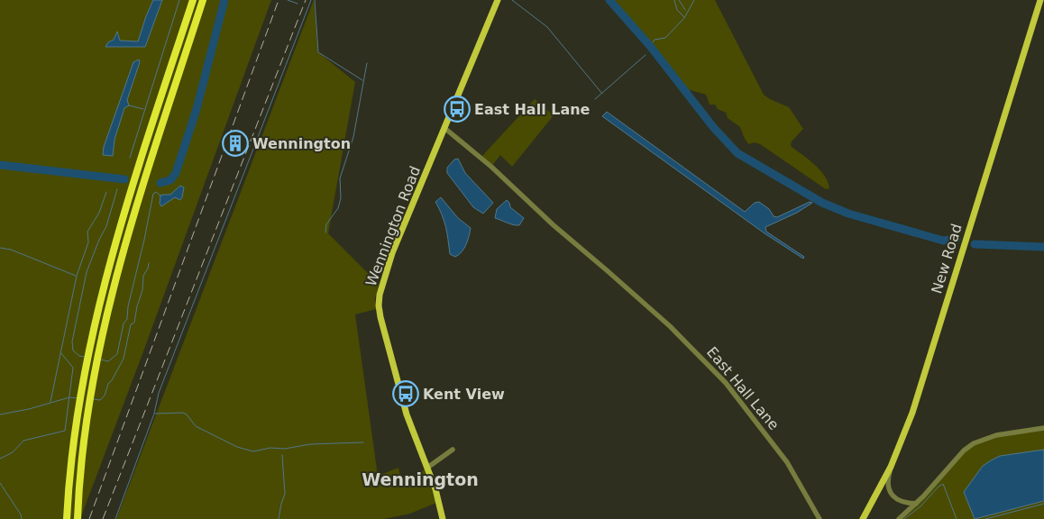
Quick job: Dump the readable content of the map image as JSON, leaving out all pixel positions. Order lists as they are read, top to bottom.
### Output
{
  "streets": {
    "main road": ["Wennington Road", "New Road"],
    "street": ["East Hall Lane"]
  },
  "crossings": [
    ["Wennington Road", "East Hall Lane"]
  ],
  "districts": ["Wennington"],
  "places": {
    "bus stop": ["East Hall Lane", "Kent View"],
    "building": ["Wennington"]
  }
}
